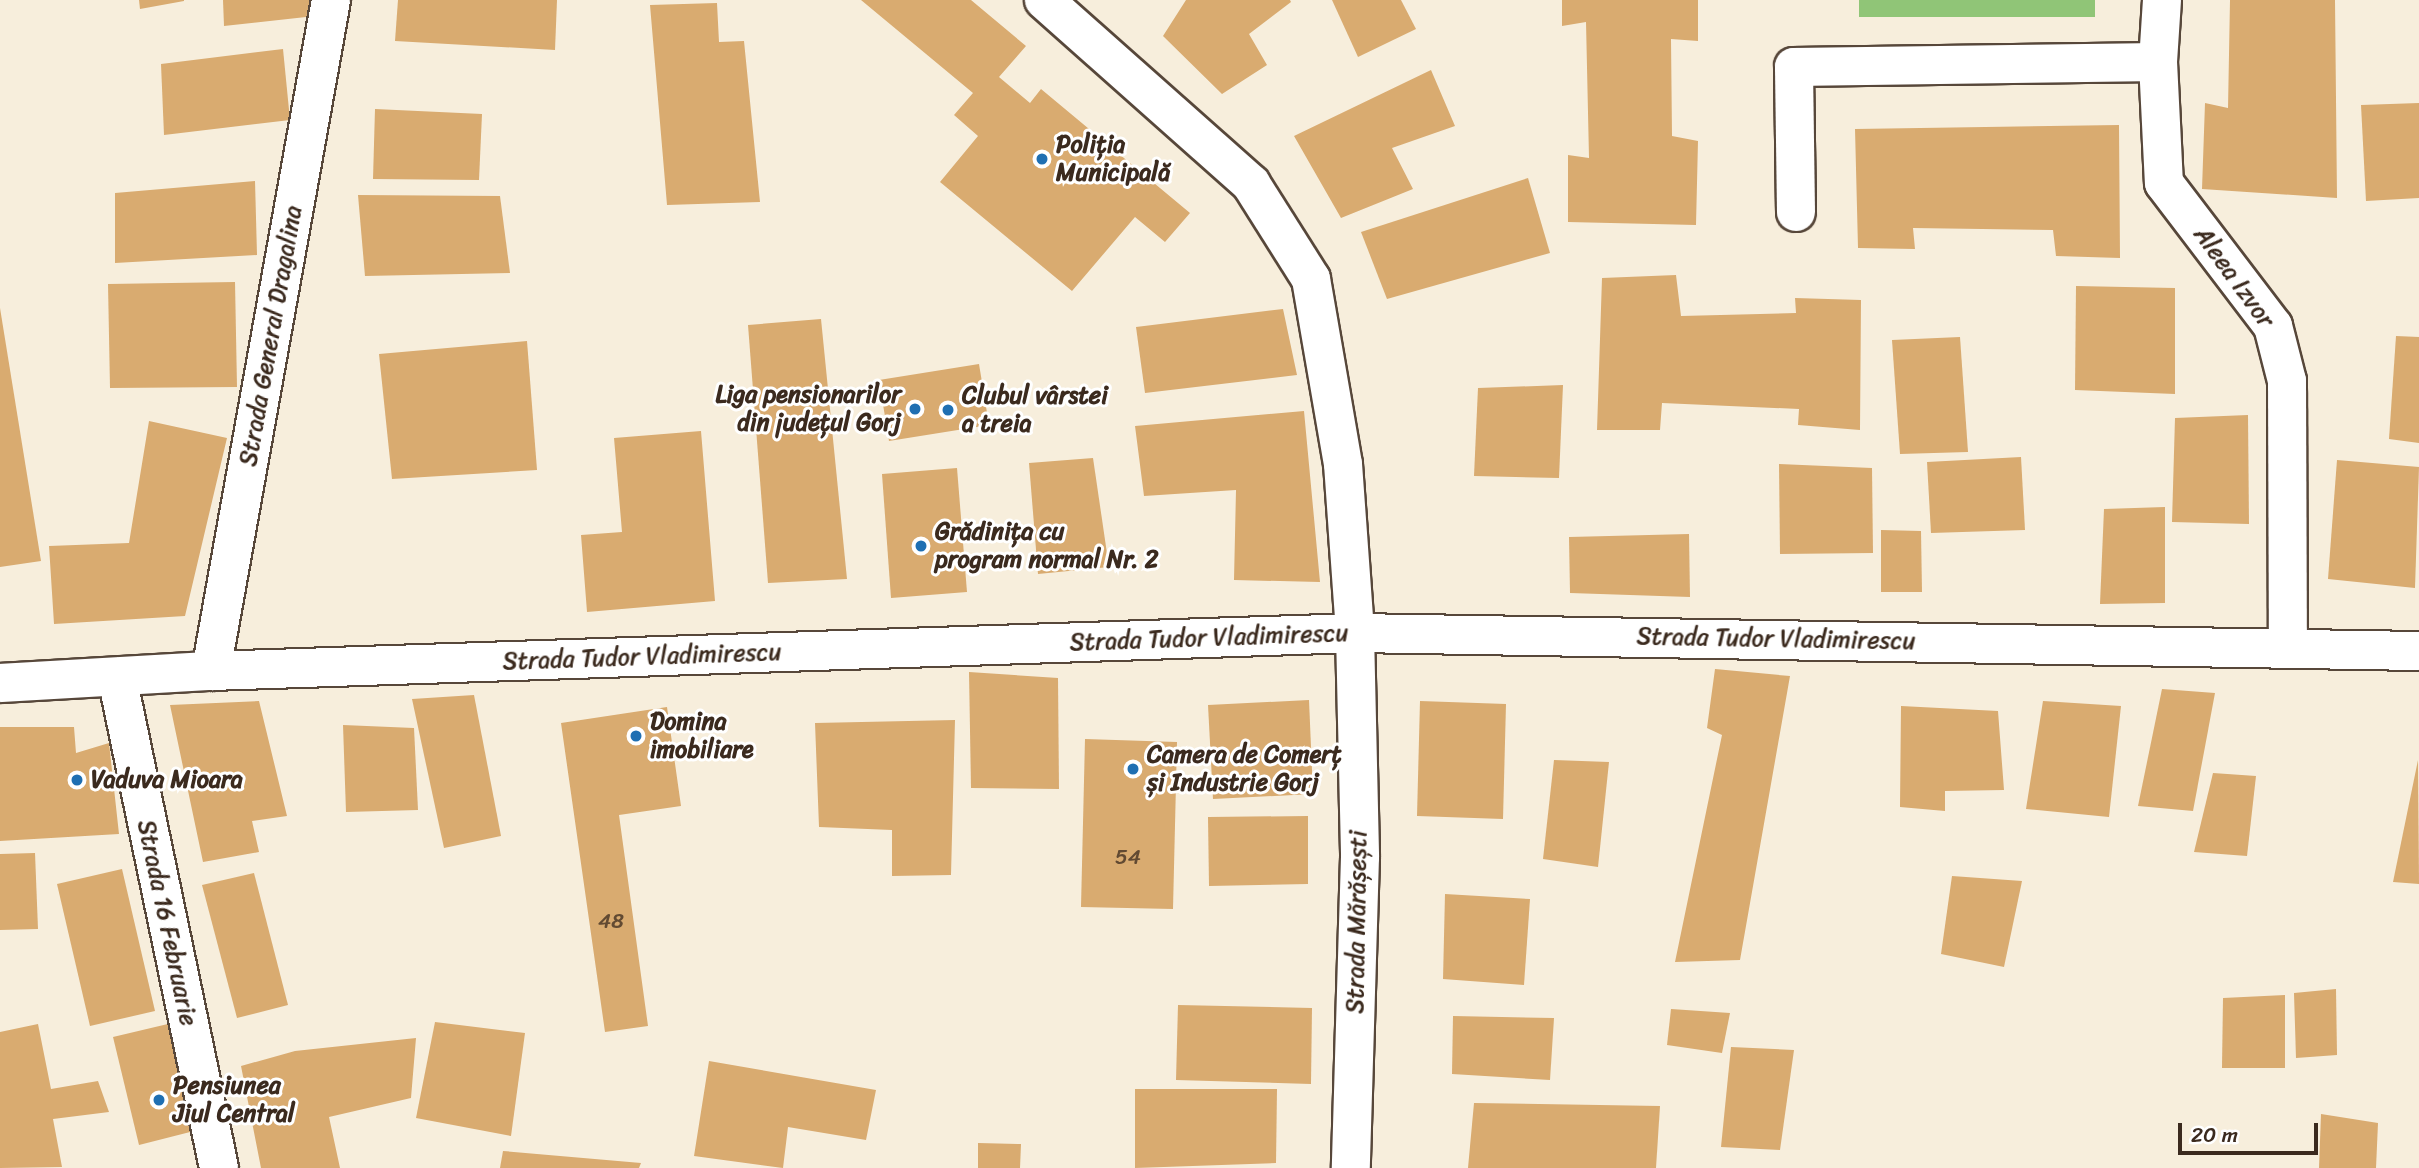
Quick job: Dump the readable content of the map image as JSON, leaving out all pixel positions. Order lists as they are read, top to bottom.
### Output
{
  "streets": {
    "street": [
      "Aleea Izvor",
      "Strada General Dragalina",
      "Strada Tudor Vladimirescu",
      "Strada Mărășești",
      "Strada 16 Februarie"
    ]
  },
  "crossings": [
    ["Aleea Izvor", "Strada Tudor Vladimirescu"],
    ["Strada General Dragalina", "Strada Tudor Vladimirescu"],
    ["Strada Tudor Vladimirescu", "Strada Mărășești"],
    ["Strada Tudor Vladimirescu", "Strada 16 Februarie"]
  ],
  "places": [
    "Poliția Municipală",
    "Liga pensionarilor din județul Gorj",
    "Clubul vârstei a treia",
    "Grădinița cu program normal Nr. 2",
    "Domina imobiliare",
    "Camera de Comerț și Industrie Gorj",
    "Vaduva Mioara",
    "Pensiunea Jiul Central"
  ],
  "house_numbers": ["54", "48"],
  "scale_bar": "20 m"
}
